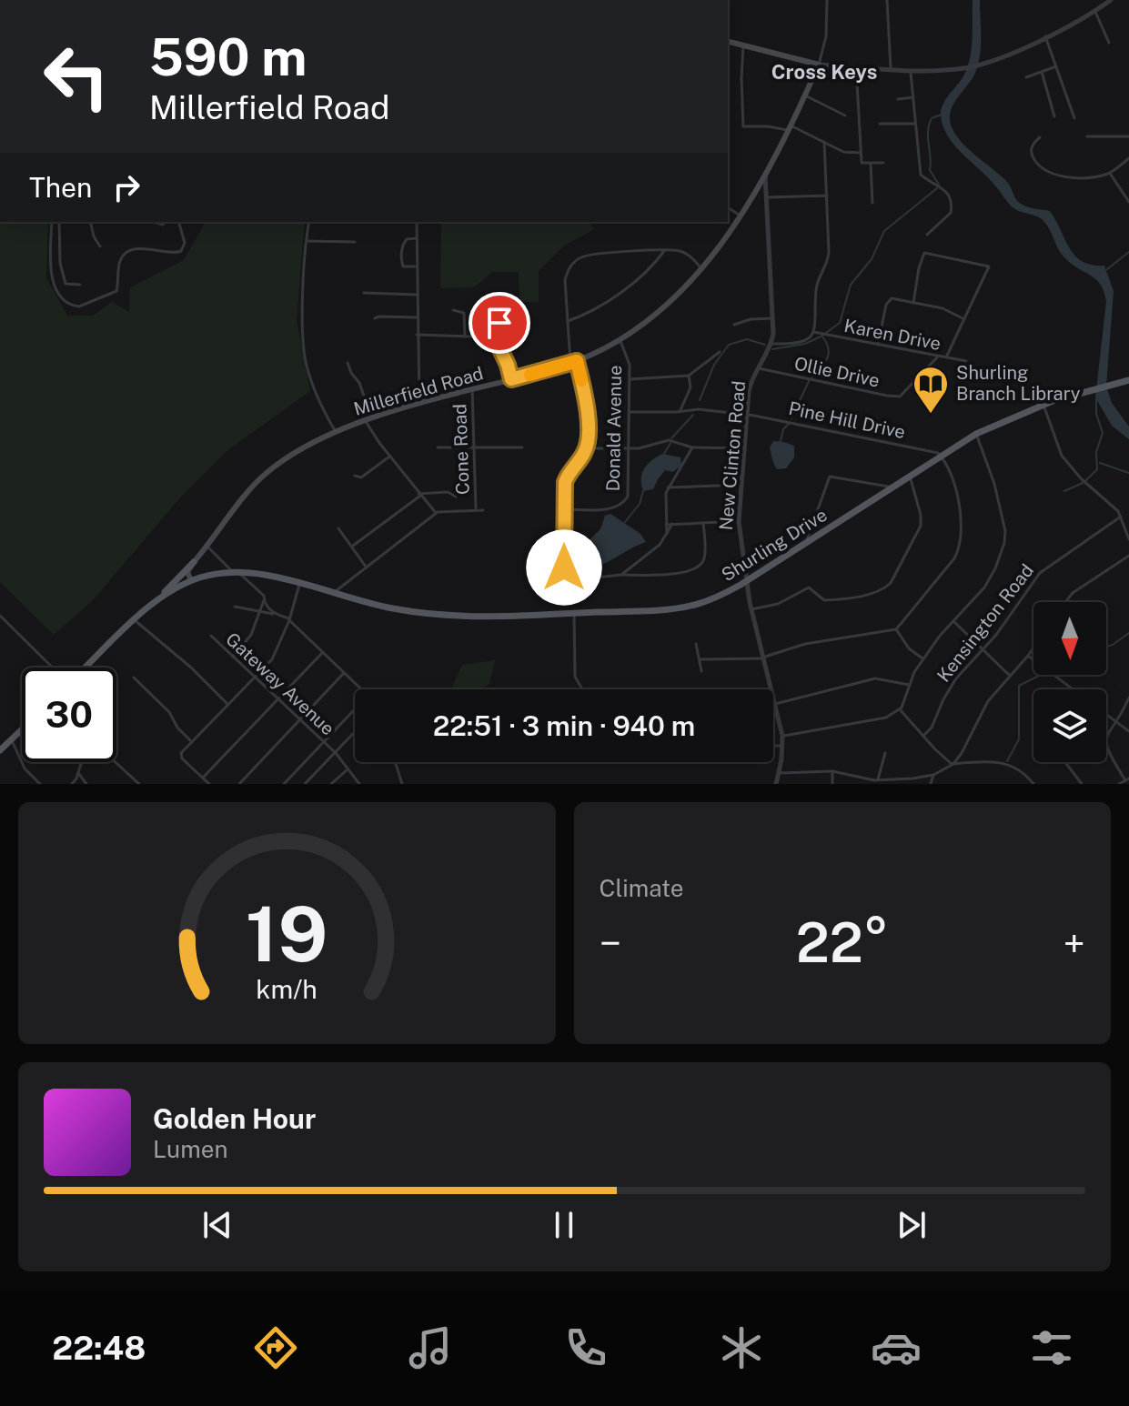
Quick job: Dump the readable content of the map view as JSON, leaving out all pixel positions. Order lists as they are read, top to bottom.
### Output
{
  "streets": {
    "main road": ["Millerfield Road", "Shurling Drive"],
    "street": [
      "Karen Drive",
      "Ollie Drive",
      "Pine Hill Drive",
      "Donald Avenue",
      "Cone Road",
      "New Clinton Road",
      "Kensington Road",
      "Gateway Avenue"
    ]
  },
  "crossings": [
    ["Karen Drive", "Ollie Drive"],
    ["Ollie Drive", "New Clinton Road"],
    ["Millerfield Road", "Donald Avenue"],
    ["Millerfield Road", "Cone Road"],
    ["Millerfield Road", "New Clinton Road"],
    ["Pine Hill Drive", "Donald Avenue"],
    ["Pine Hill Drive", "New Clinton Road"],
    ["Pine Hill Drive", "Shurling Drive"],
    ["New Clinton Road", "Shurling Drive"]
  ],
  "districts": ["Cross Keys"],
  "places": {
    "library": ["Shurling Branch Library"]
  },
  "north": "bottom",
  "page": {
    "turn": ["590 m", "Millerfield Road"],
    "then": "Then",
    "limit": "30",
    "trip": "22:51 · 3 min · 940 m",
    "tile": "Climate",
    "heat": ["−", "22°", "+"],
    "song": ["Golden Hour", "Lumen"],
    "tabs": "22:48",
    "gauge": ["19", "km/h"]
  }
}
